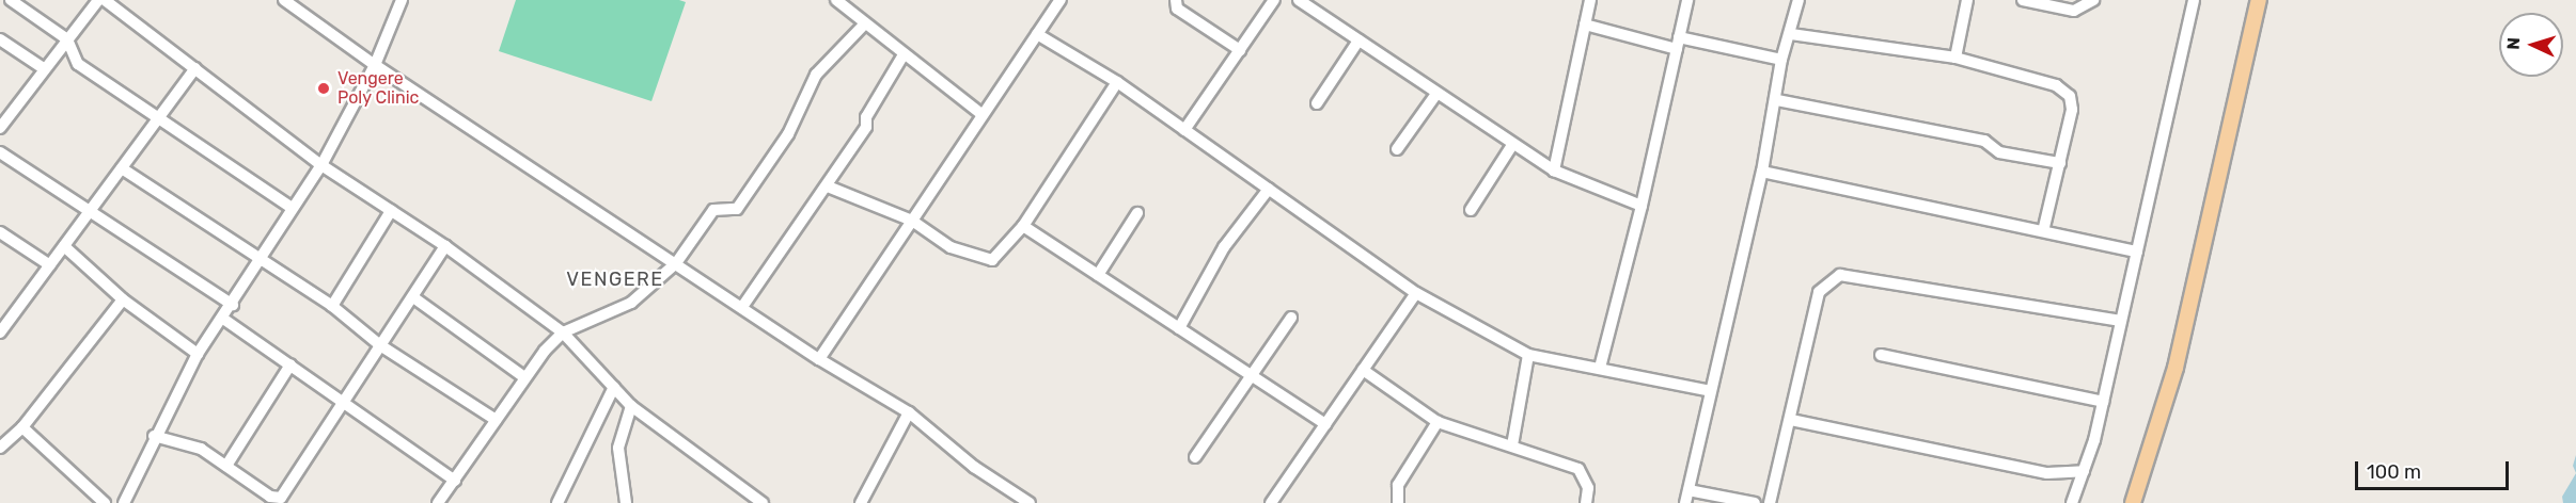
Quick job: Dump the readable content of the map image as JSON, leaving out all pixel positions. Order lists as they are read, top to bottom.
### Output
{
  "districts": ["VENGERE"],
  "places": ["Vengere Poly Clinic"],
  "scale_bar": "100 m",
  "north": "left"
}
